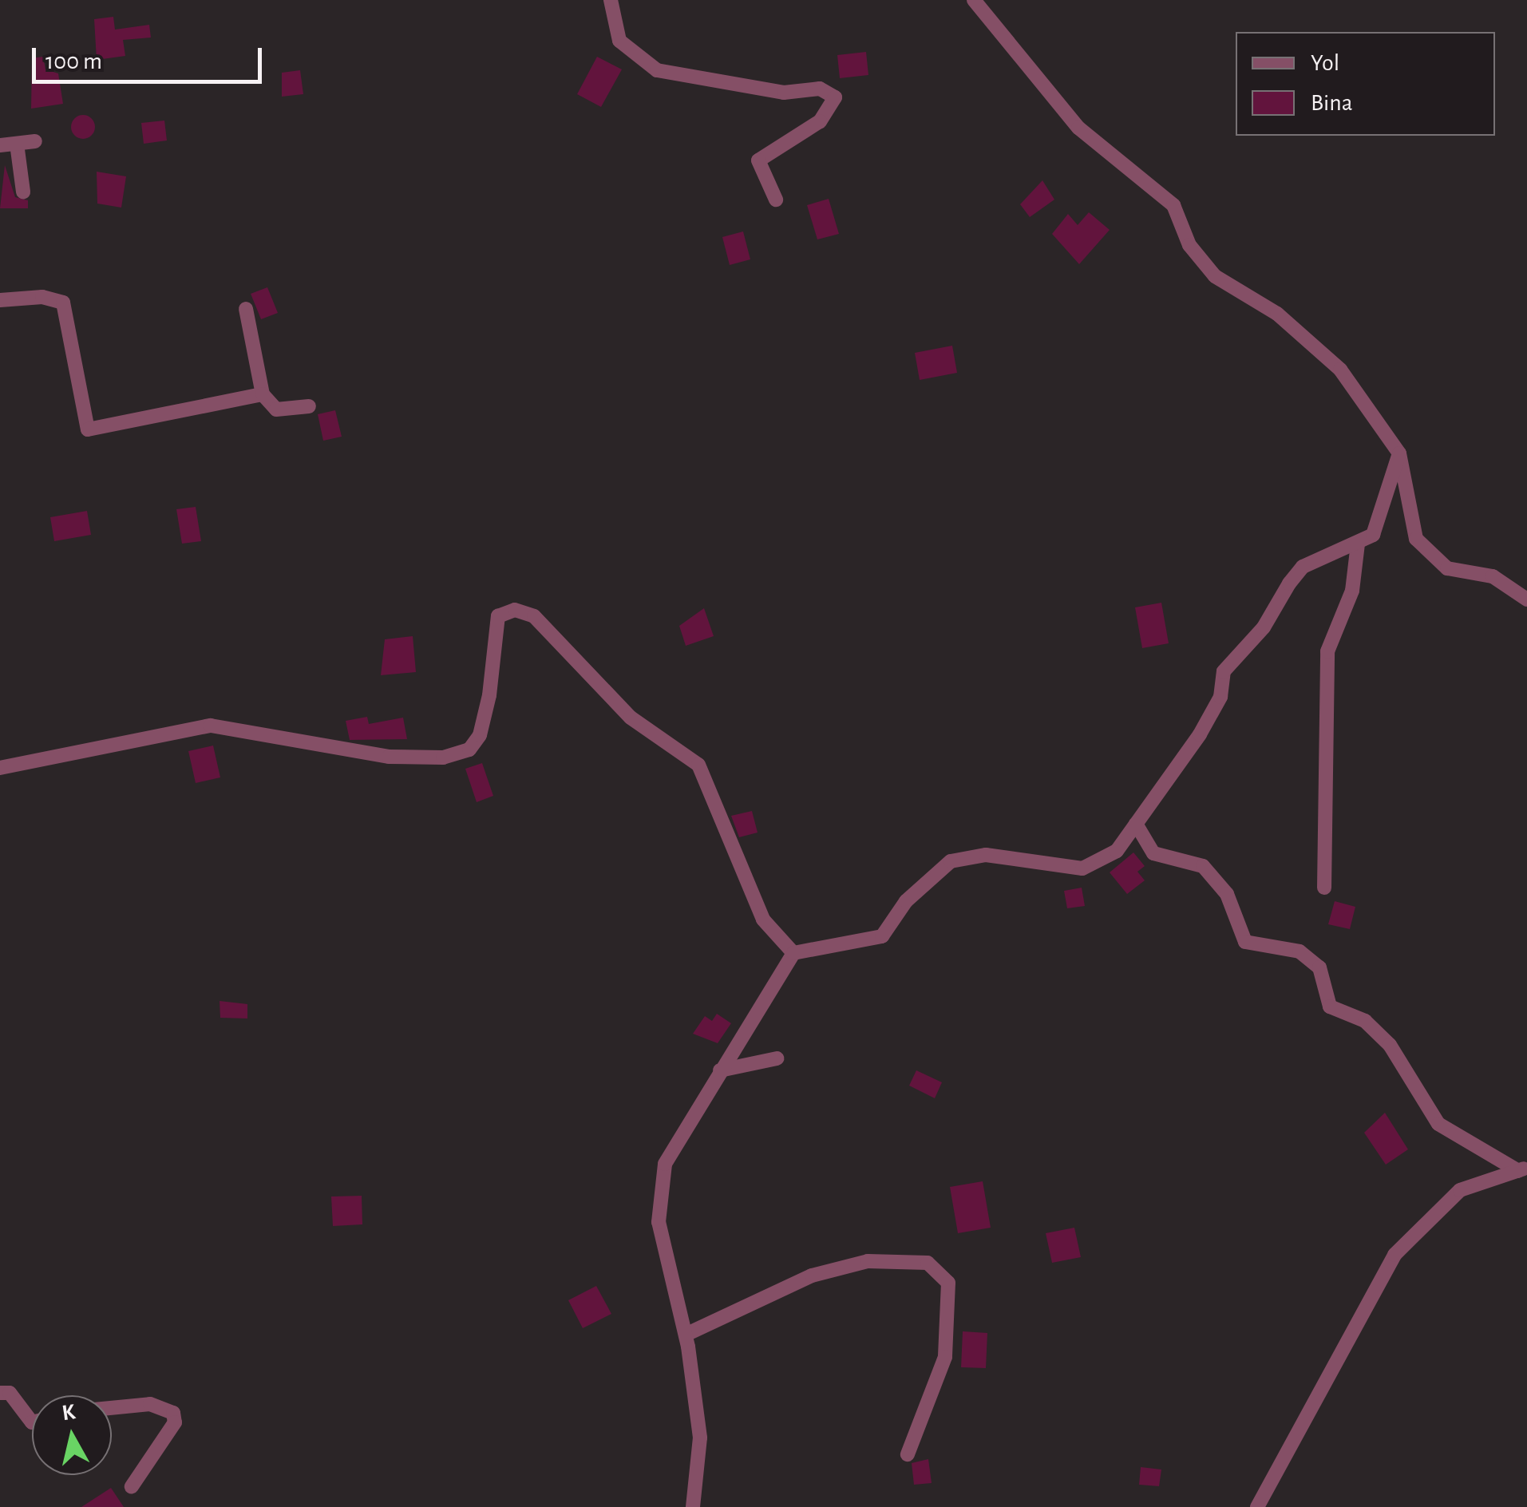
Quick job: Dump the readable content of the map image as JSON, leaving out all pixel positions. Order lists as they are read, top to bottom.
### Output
{
  "legend": ["Yol", "Bina"],
  "scale_bar": "100 m",
  "north": "top"
}
